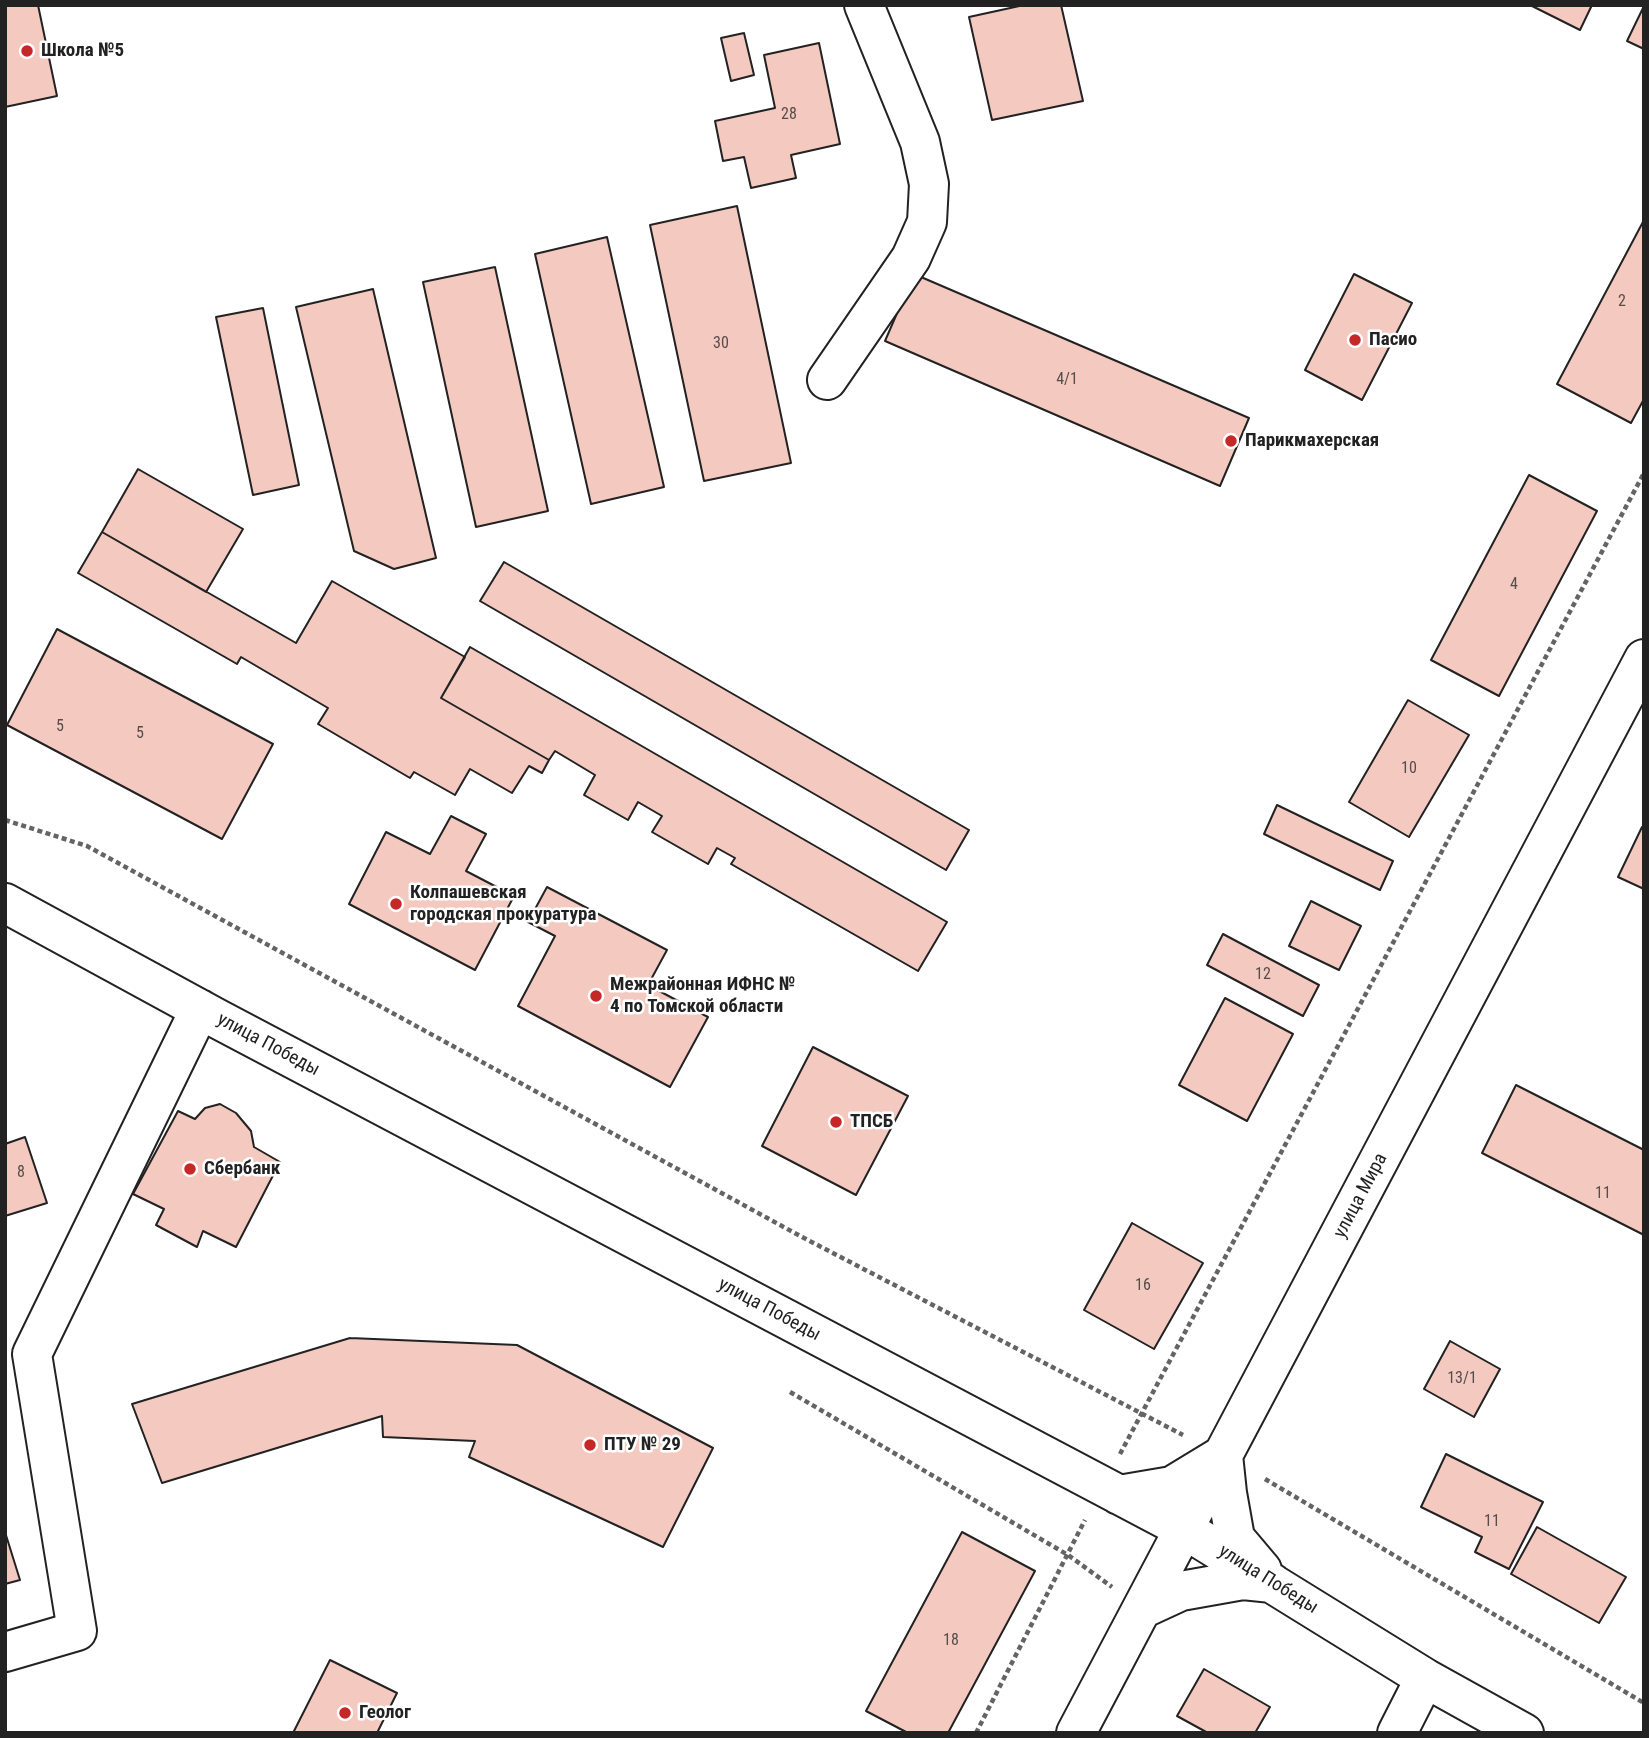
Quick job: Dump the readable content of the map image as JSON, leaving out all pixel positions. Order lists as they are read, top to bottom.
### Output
{
  "streets": {
    "street": ["улица Победы", "улица Мира"]
  },
  "crossings": [
    ["улица Победы", "улица Мира"]
  ],
  "places": [
    "Школа №5",
    "Пасио",
    "Парикмахерская",
    "Колпашевская городская прокуратура",
    "Межрайонная ИФНС № 4 по Томской области",
    "ТПСБ",
    "Сбербанк",
    "ПТУ № 29",
    "Геолог"
  ],
  "house_numbers": [
    "28",
    "2",
    "30",
    "4/1",
    "4",
    "5",
    "5",
    "10",
    "12",
    "8",
    "11",
    "16",
    "13/1",
    "11",
    "18"
  ]
}
